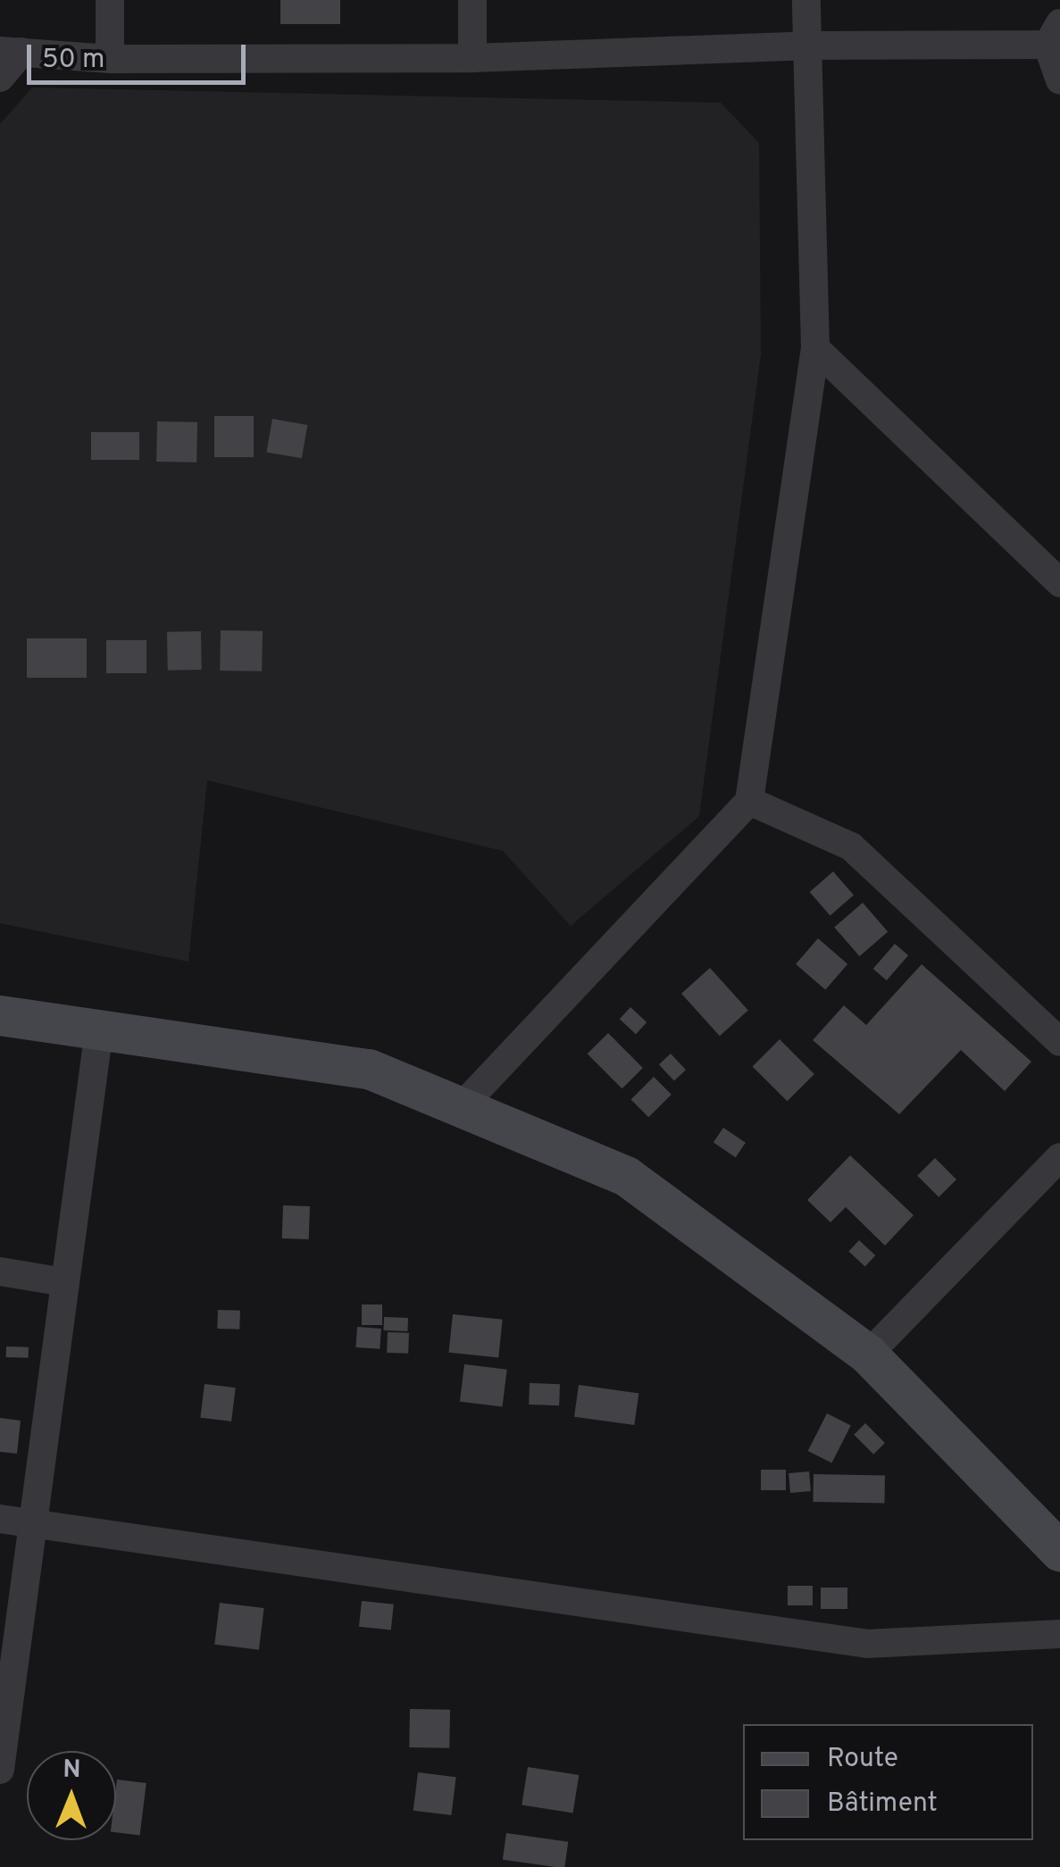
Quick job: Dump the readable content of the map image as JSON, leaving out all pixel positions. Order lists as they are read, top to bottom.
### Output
{
  "legend": ["Route", "Bâtiment"],
  "scale_bar": "50 m",
  "north": "top"
}
